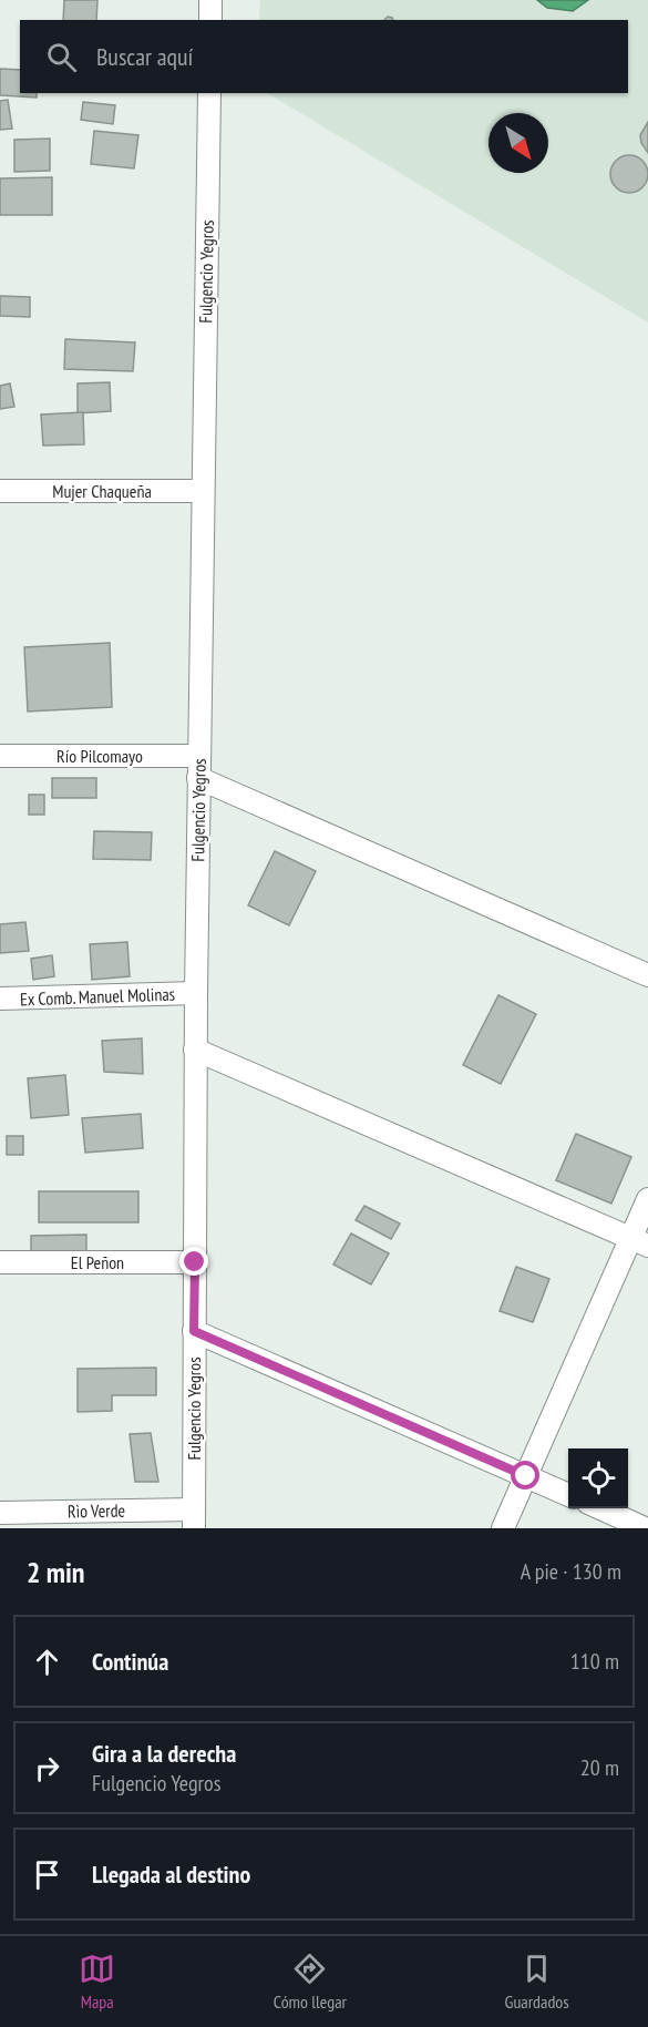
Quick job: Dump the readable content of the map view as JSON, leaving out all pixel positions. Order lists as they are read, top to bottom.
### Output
{
  "streets": {
    "street": [
      "Fulgencio Yegros",
      "Mujer Chaqueña",
      "Río Pilcomayo",
      "Ex Comb. Manuel Molinas",
      "El Peñon",
      "Rìo Verde"
    ]
  },
  "crossings": [
    ["Fulgencio Yegros", "Mujer Chaqueña"],
    ["Fulgencio Yegros", "Río Pilcomayo"],
    ["Fulgencio Yegros", "Ex Comb. Manuel Molinas"],
    ["Fulgencio Yegros", "El Peñon"],
    ["Fulgencio Yegros", "Rìo Verde"]
  ],
  "north": "bottom right",
  "page": {
    "search": "Buscar aquí",
    "heading": ["2 min", "A pie · 130 m"],
    "list": [
      ["Continúa", "110 m"],
      ["Gira a la derecha", "Fulgencio Yegros", "20 m"],
      "Llegada al destino"
    ],
    "nav": ["Mapa", "Cómo llegar", "Guardados"]
  }
}
